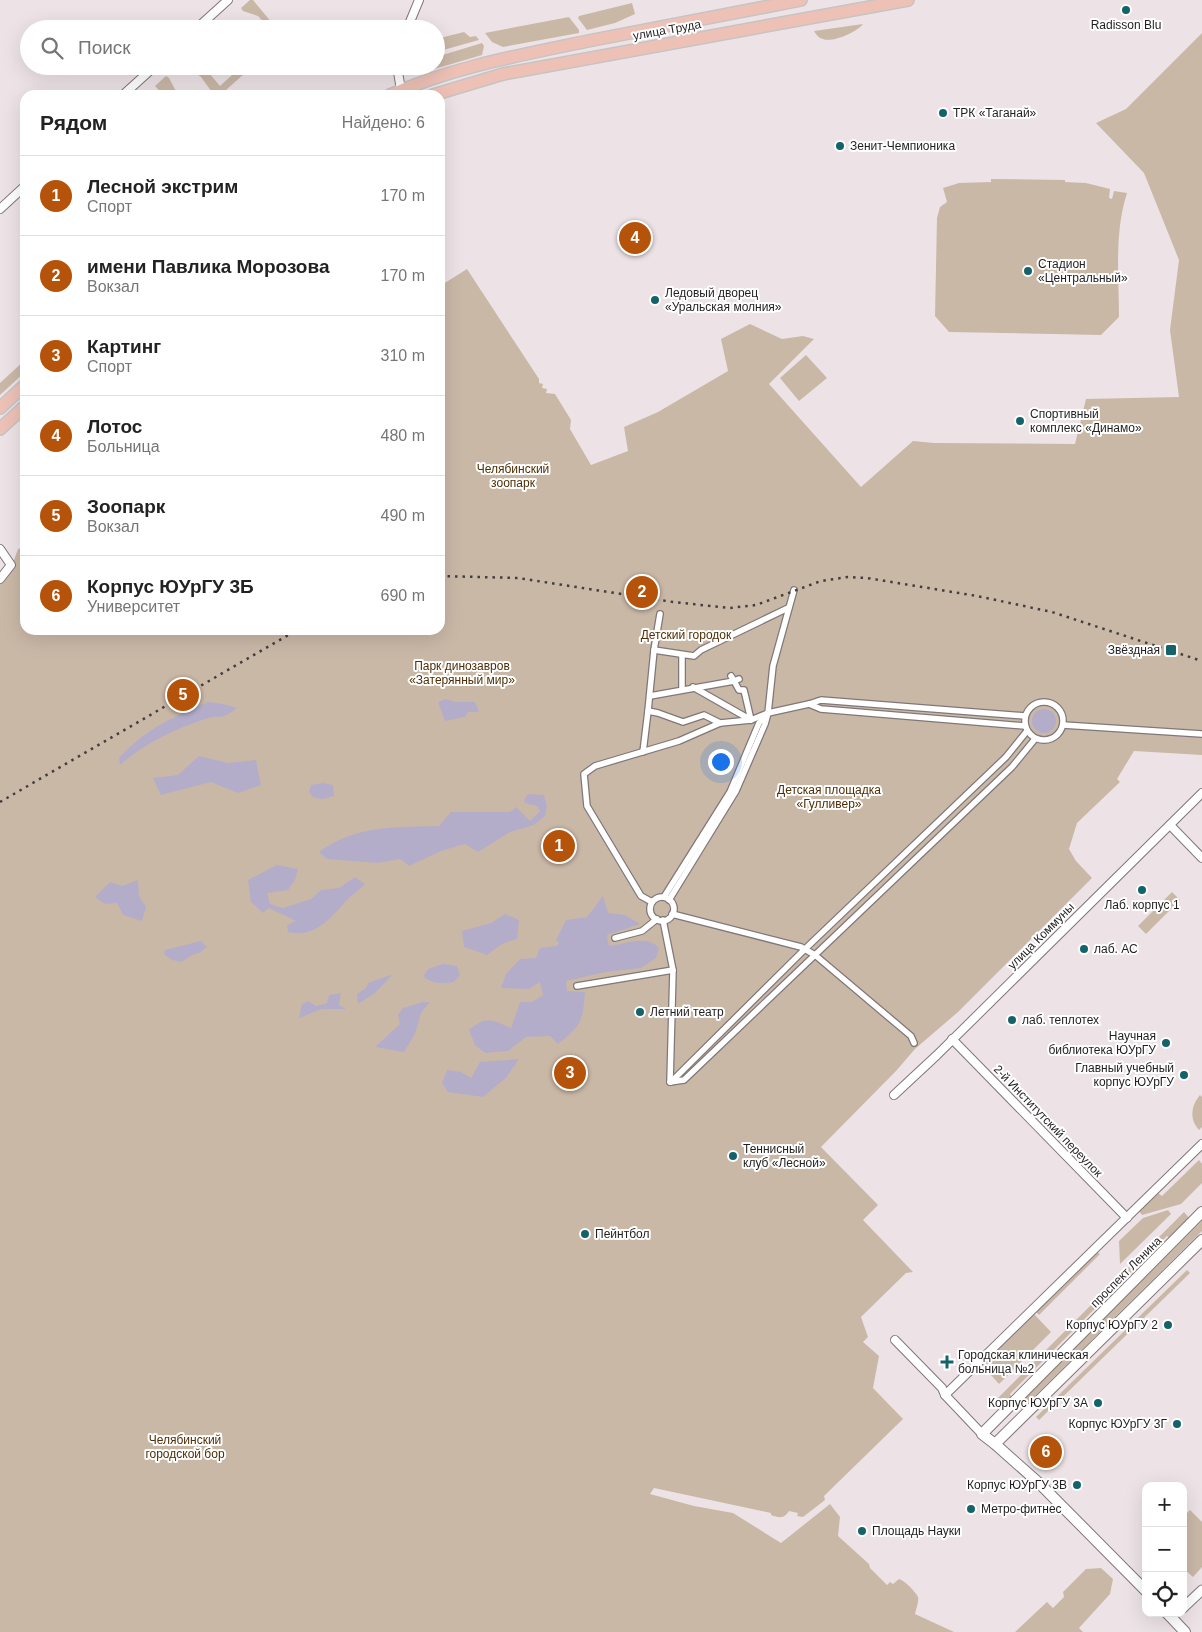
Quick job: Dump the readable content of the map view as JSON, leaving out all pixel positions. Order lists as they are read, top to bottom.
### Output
{
  "streets": {
    "main road": ["улица Труда", "проспект Ленина"],
    "street": ["улица Коммуны", "2-й Институтский переулок"]
  },
  "crossings": [
    ["улица Коммуны", "2-й Институтский переулок"]
  ],
  "parks": [
    "Челябинский зоопарк",
    "Детский городок",
    "Парк динозавров «Затерянный мир»",
    "Детская площадка «Гулливер»",
    "Челябинский городской бор"
  ],
  "places": {
    "other": [
      "Radisson Blu",
      "ТРК «Таганай»",
      "Зенит-Чемпионика",
      "Стадион «Центральный»",
      "Ледовый дворец «Уральская молния»",
      "Спортивный комплекс «Динамо»",
      "Лаб. корпус 1",
      "лаб. АС",
      "Летний театр",
      "лаб. теплотех",
      "Научная библиотека ЮУрГУ",
      "Главный учебный корпус ЮУрГУ",
      "Теннисный клуб «Лесной»",
      "Пейнтбол",
      "Корпус ЮУрГУ 2",
      "Корпус ЮУрГУ 3А",
      "Корпус ЮУрГУ 3Г",
      "Корпус ЮУрГУ 3В",
      "Метро-фитнес",
      "Площадь Науки"
    ],
    "transit": ["Звёздная"],
    "health": ["Городская клиническая больница №2"]
  },
  "page": {
    "search": "Поиск",
    "heading": ["Рядом", "Найдено: 6"],
    "list": [
      {
        "mark": "1",
        "name": "Лесной экстрим",
        "note": "Спорт",
        "value": "170 m"
      },
      {
        "mark": "2",
        "name": "имени Павлика Морозова",
        "note": "Вокзал",
        "value": "170 m"
      },
      {
        "mark": "3",
        "name": "Картинг",
        "note": "Спорт",
        "value": "310 m"
      },
      {
        "mark": "4",
        "name": "Лотос",
        "note": "Больница",
        "value": "480 m"
      },
      {
        "mark": "5",
        "name": "Зоопарк",
        "note": "Вокзал",
        "value": "490 m"
      },
      {
        "mark": "6",
        "name": "Корпус ЮУрГУ 3Б",
        "note": "Университет",
        "value": "690 m"
      }
    ],
    "pins": [
      "4",
      "2",
      "5",
      "1",
      "3",
      "6"
    ],
    "map_buttons": ["+", "−"]
  }
}
